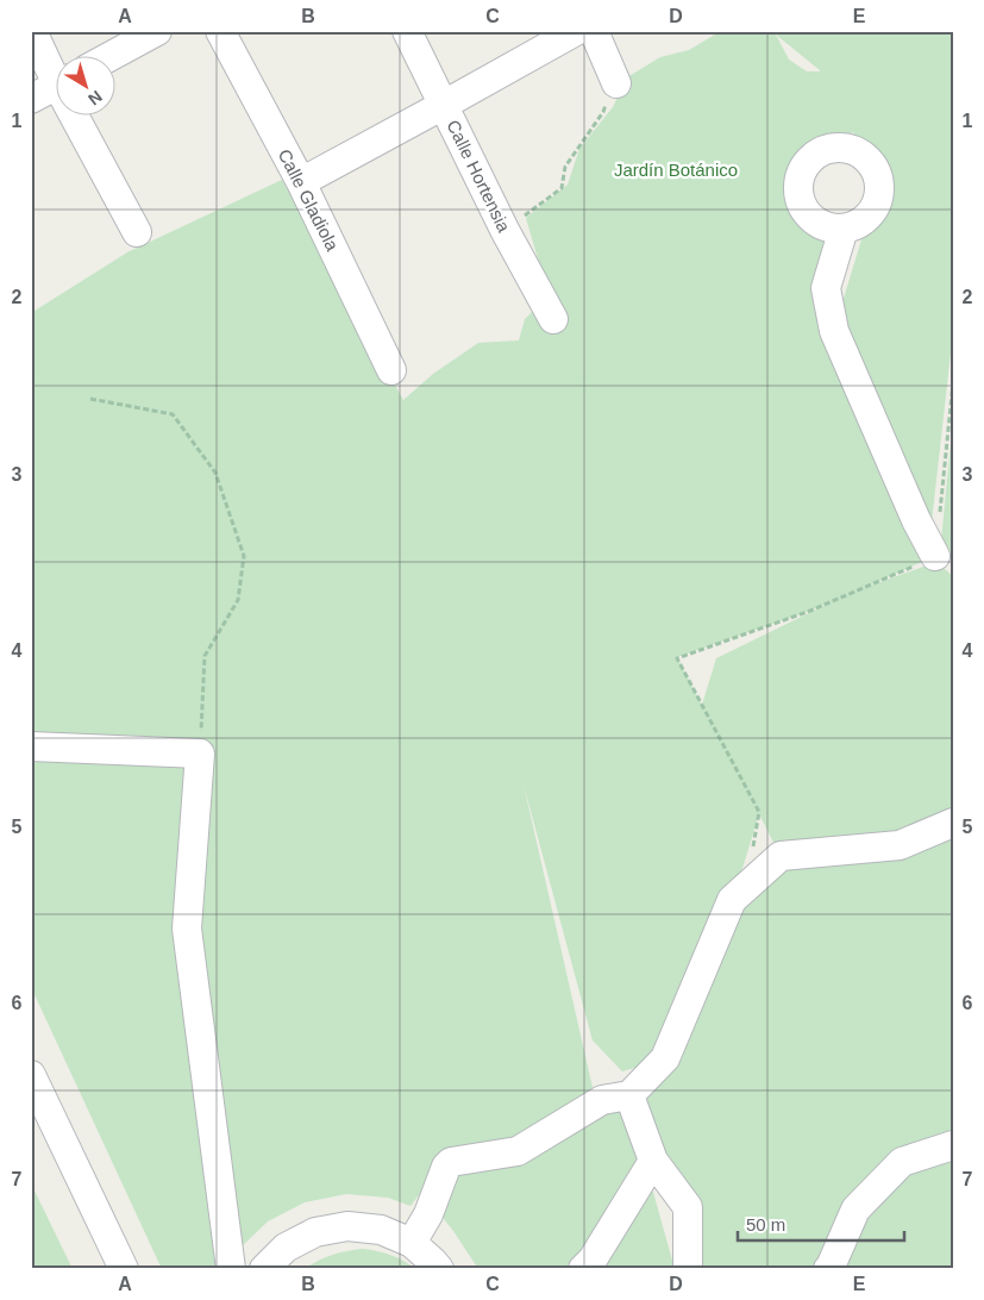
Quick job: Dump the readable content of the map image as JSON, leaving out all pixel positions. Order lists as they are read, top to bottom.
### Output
{
  "streets": {
    "street": ["Calle Hortensia", "Calle Gladiola"]
  },
  "parks": ["Jardín Botánico"],
  "scale_bar": "50 m",
  "north": "bottom right",
  "grid": {
    "columns": [
      "A",
      "B",
      "C",
      "D",
      "E"
    ],
    "rows": [
      "1",
      "2",
      "3",
      "4",
      "5",
      "6",
      "7"
    ]
  }
}
